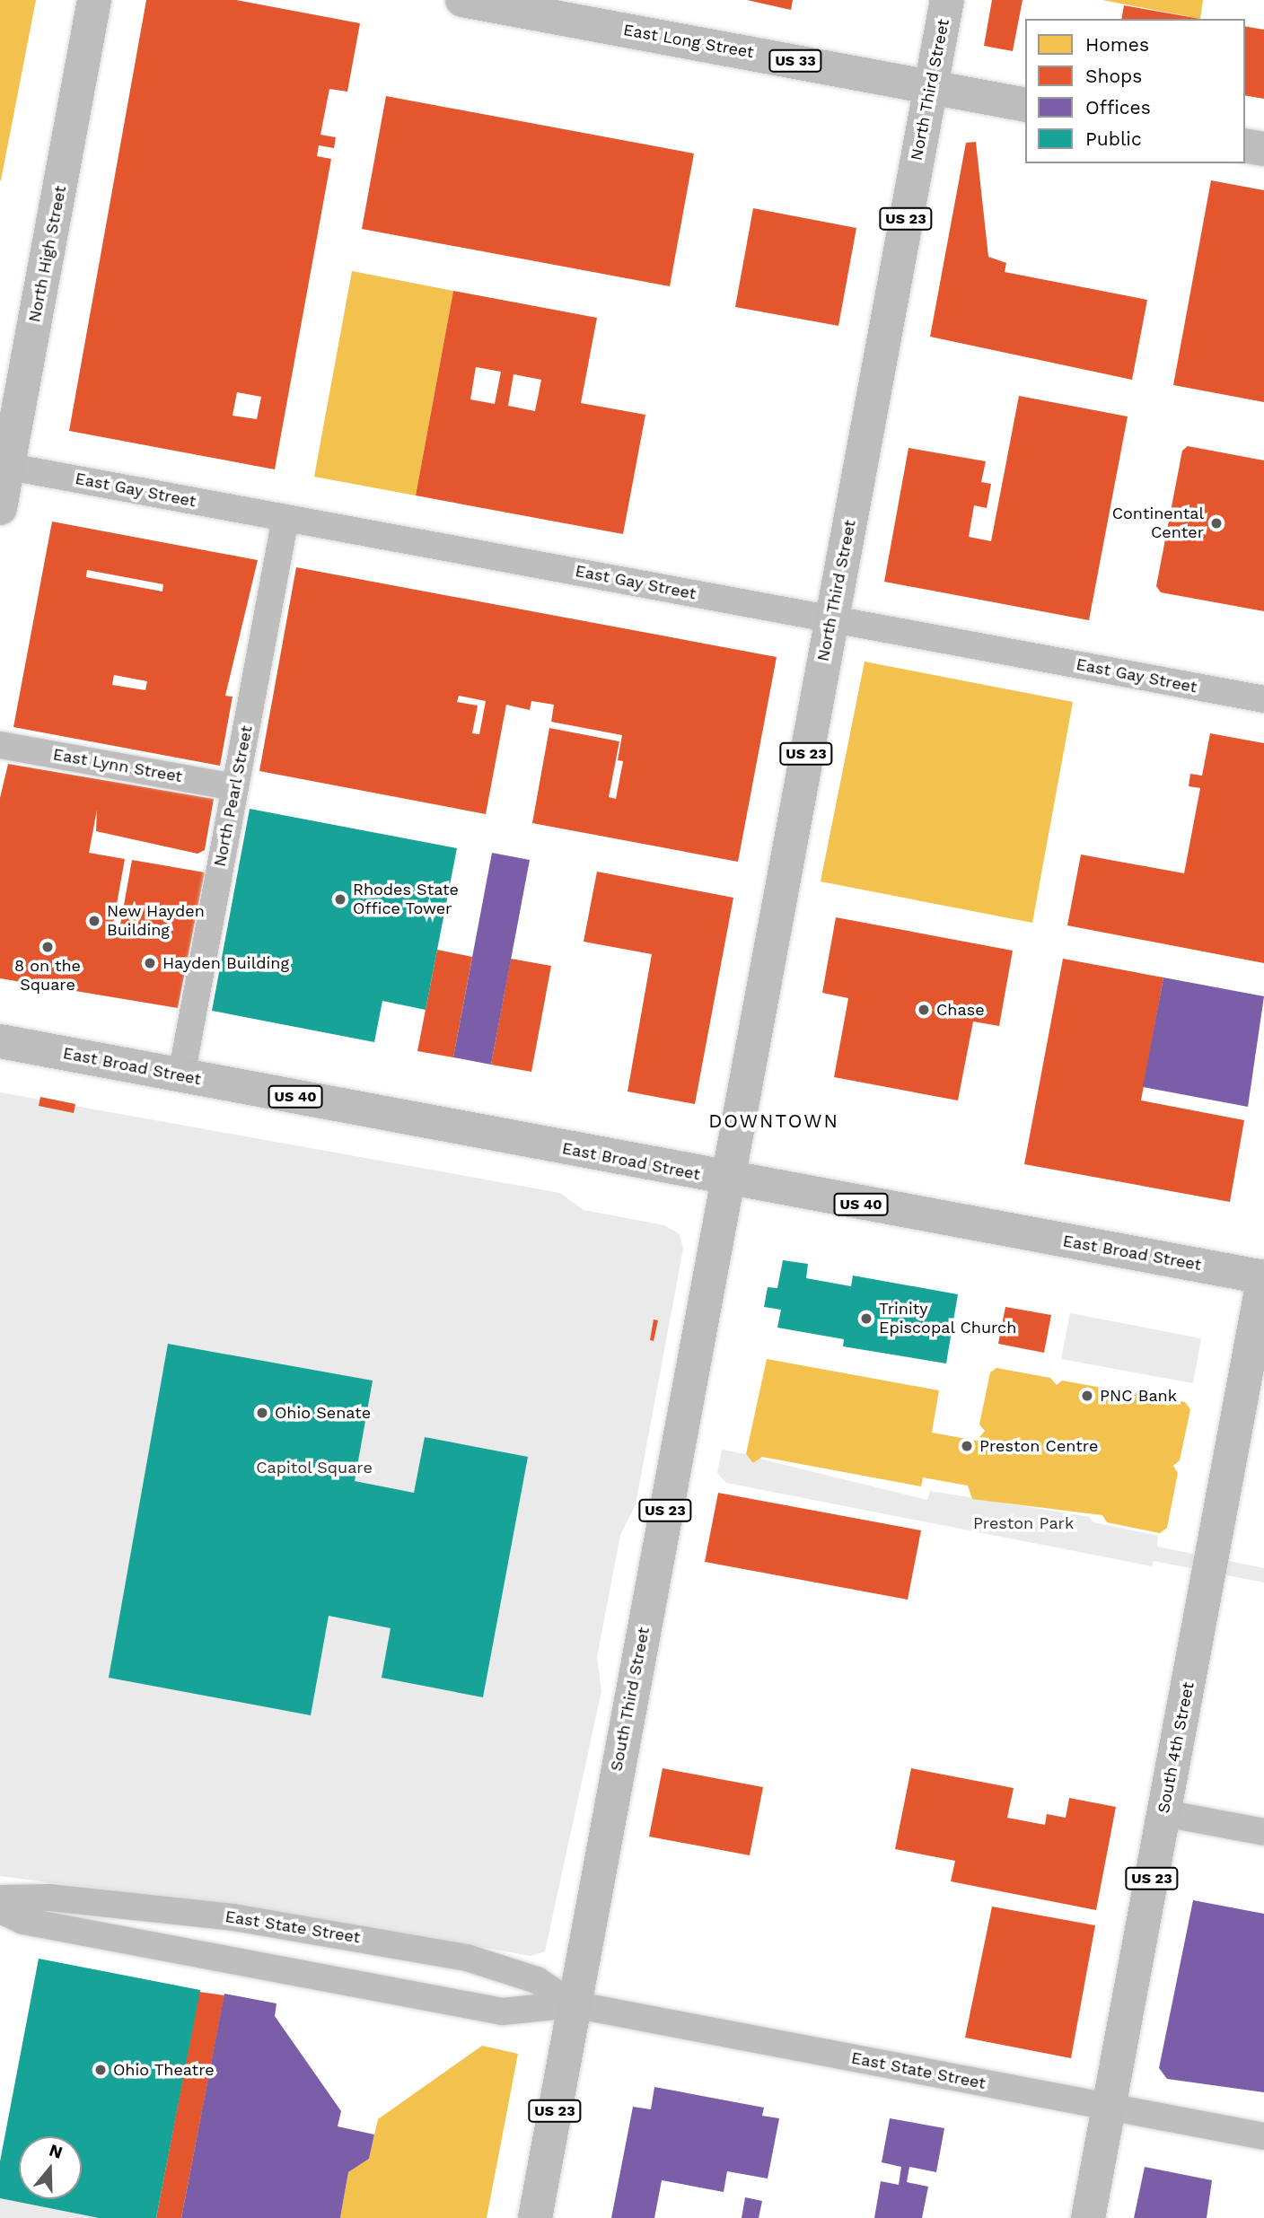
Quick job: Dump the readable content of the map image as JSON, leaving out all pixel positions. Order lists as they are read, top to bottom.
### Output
{
  "streets": {
    "main road": [
      "East Long Street",
      "US 33",
      "North Third Street",
      "US 23",
      "North High Street",
      "East Broad Street",
      "US 40",
      "South Third Street",
      "South 4th Street"
    ],
    "street": [
      "East Gay Street",
      "East Lynn Street",
      "North Pearl Street",
      "East State Street"
    ]
  },
  "crossings": [
    ["East Long Street", "North Third Street"],
    ["North Third Street", "East Gay Street"],
    ["North Third Street", "East Broad Street"],
    ["North Third Street", "South Third Street"],
    ["North High Street", "East Gay Street"],
    ["East Gay Street", "North Pearl Street"],
    ["East Lynn Street", "North Pearl Street"],
    ["North Pearl Street", "East Broad Street"],
    ["East Broad Street", "South Third Street"],
    ["East Broad Street", "South 4th Street"],
    ["South Third Street", "East State Street"],
    ["South 4th Street", "East State Street"]
  ],
  "districts": ["DOWNTOWN"],
  "parks": ["Capitol Square", "Preston Park"],
  "places": [
    "Continental Center",
    "Rhodes State Office Tower",
    "New Hayden Building",
    "8 on the Square",
    "Hayden Building",
    "Chase",
    "Trinity Episcopal Church",
    "PNC Bank",
    "Ohio Senate",
    "Preston Centre",
    "Ohio Theatre"
  ],
  "legend": [
    "Homes",
    "Shops",
    "Offices",
    "Public"
  ],
  "north": "top"
}
